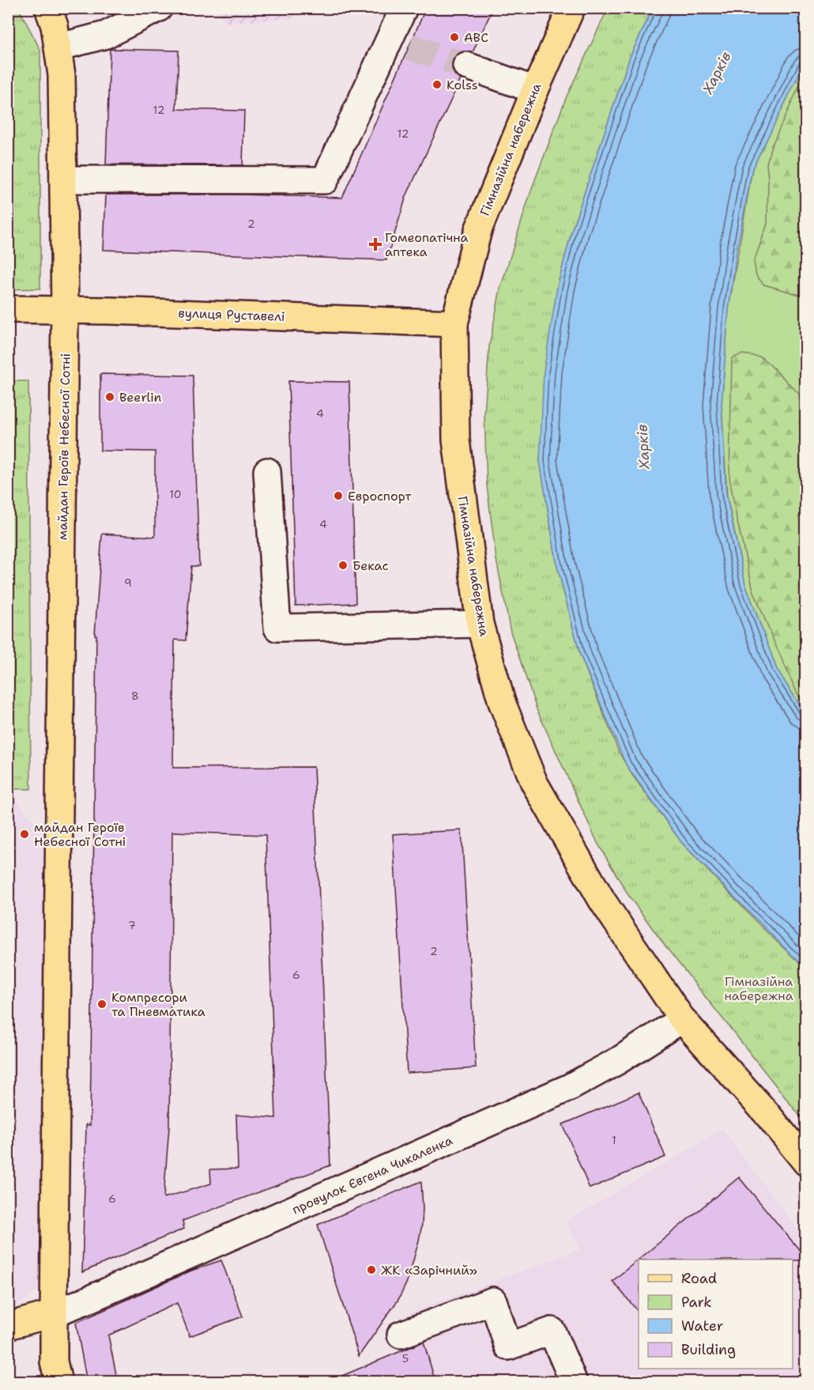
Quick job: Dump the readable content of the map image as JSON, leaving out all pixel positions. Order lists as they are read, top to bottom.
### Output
{
  "streets": {
    "main road": ["Гімназійна набережна", "вулиця Руставелі", "майдан Героїв Небесної Сотні"],
    "lane": ["провулок Євгена Чикаленка"]
  },
  "crossings": [
    ["Гімназійна набережна", "вулиця Руставелі"],
    ["Гімназійна набережна", "провулок Євгена Чикаленка"],
    ["вулиця Руставелі", "майдан Героїв Небесної Сотні"],
    ["майдан Героїв Небесної Сотні", "провулок Євгена Чикаленка"]
  ],
  "water": ["Харків"],
  "parks": ["Гімназійна набережна"],
  "places": {
    "other": [
      "ABC",
      "Kolss",
      "Beеrlin",
      "Евроспорт",
      "Бекас",
      "майдан Героїв Небесної Сотні",
      "Компресори та Пневматика",
      "ЖК «Зарічний»"
    ],
    "health": ["Гомеопатічна аптека"]
  },
  "house_numbers": [
    "12",
    "12",
    "2",
    "4",
    "10",
    "4",
    "9",
    "8",
    "7",
    "2",
    "6",
    "1",
    "6",
    "5"
  ],
  "legend": [
    "Road",
    "Park",
    "Water",
    "Building"
  ]
}
